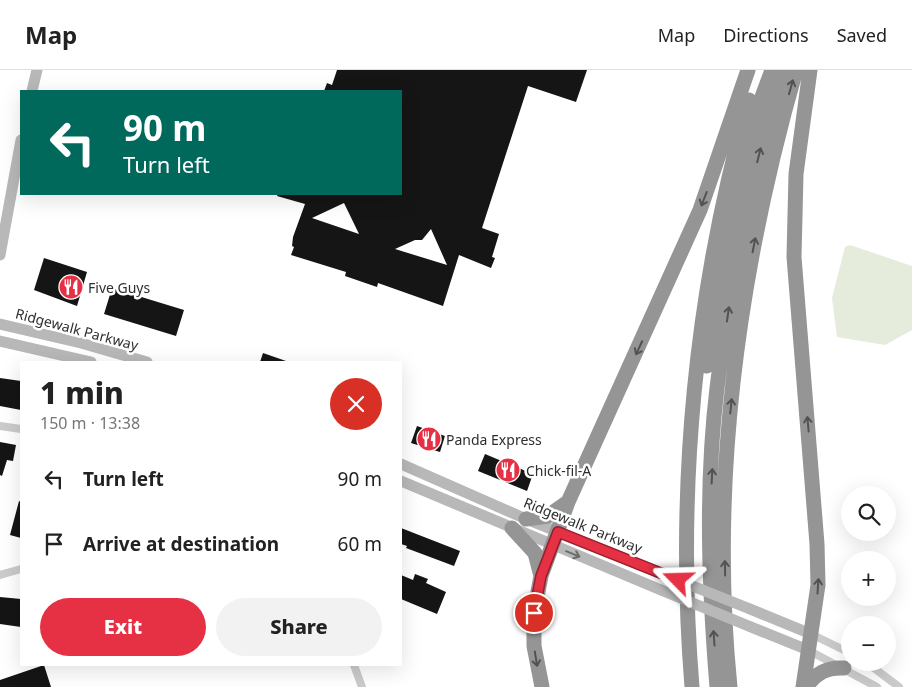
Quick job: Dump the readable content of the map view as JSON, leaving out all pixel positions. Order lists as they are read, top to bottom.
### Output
{
  "streets": {
    "main road": ["Ridgewalk Parkway"]
  },
  "places": {
    "restaurant": ["Five Guys", "Panda Express", "Chick-fil-A"]
  },
  "page": {
    "header": "Map",
    "nav": ["Map", "Directions", "Saved"],
    "turn": ["90 m", "Turn left"],
    "heading": ["1 min", "150 m · 13:38"],
    "list": [
      {
        "name": "Turn left",
        "value": "90 m"
      },
      {
        "name": "Arrive at destination",
        "value": "60 m"
      }
    ],
    "map_buttons": ["+", "−"],
    "buttons": ["Exit", "Share"]
  }
}
